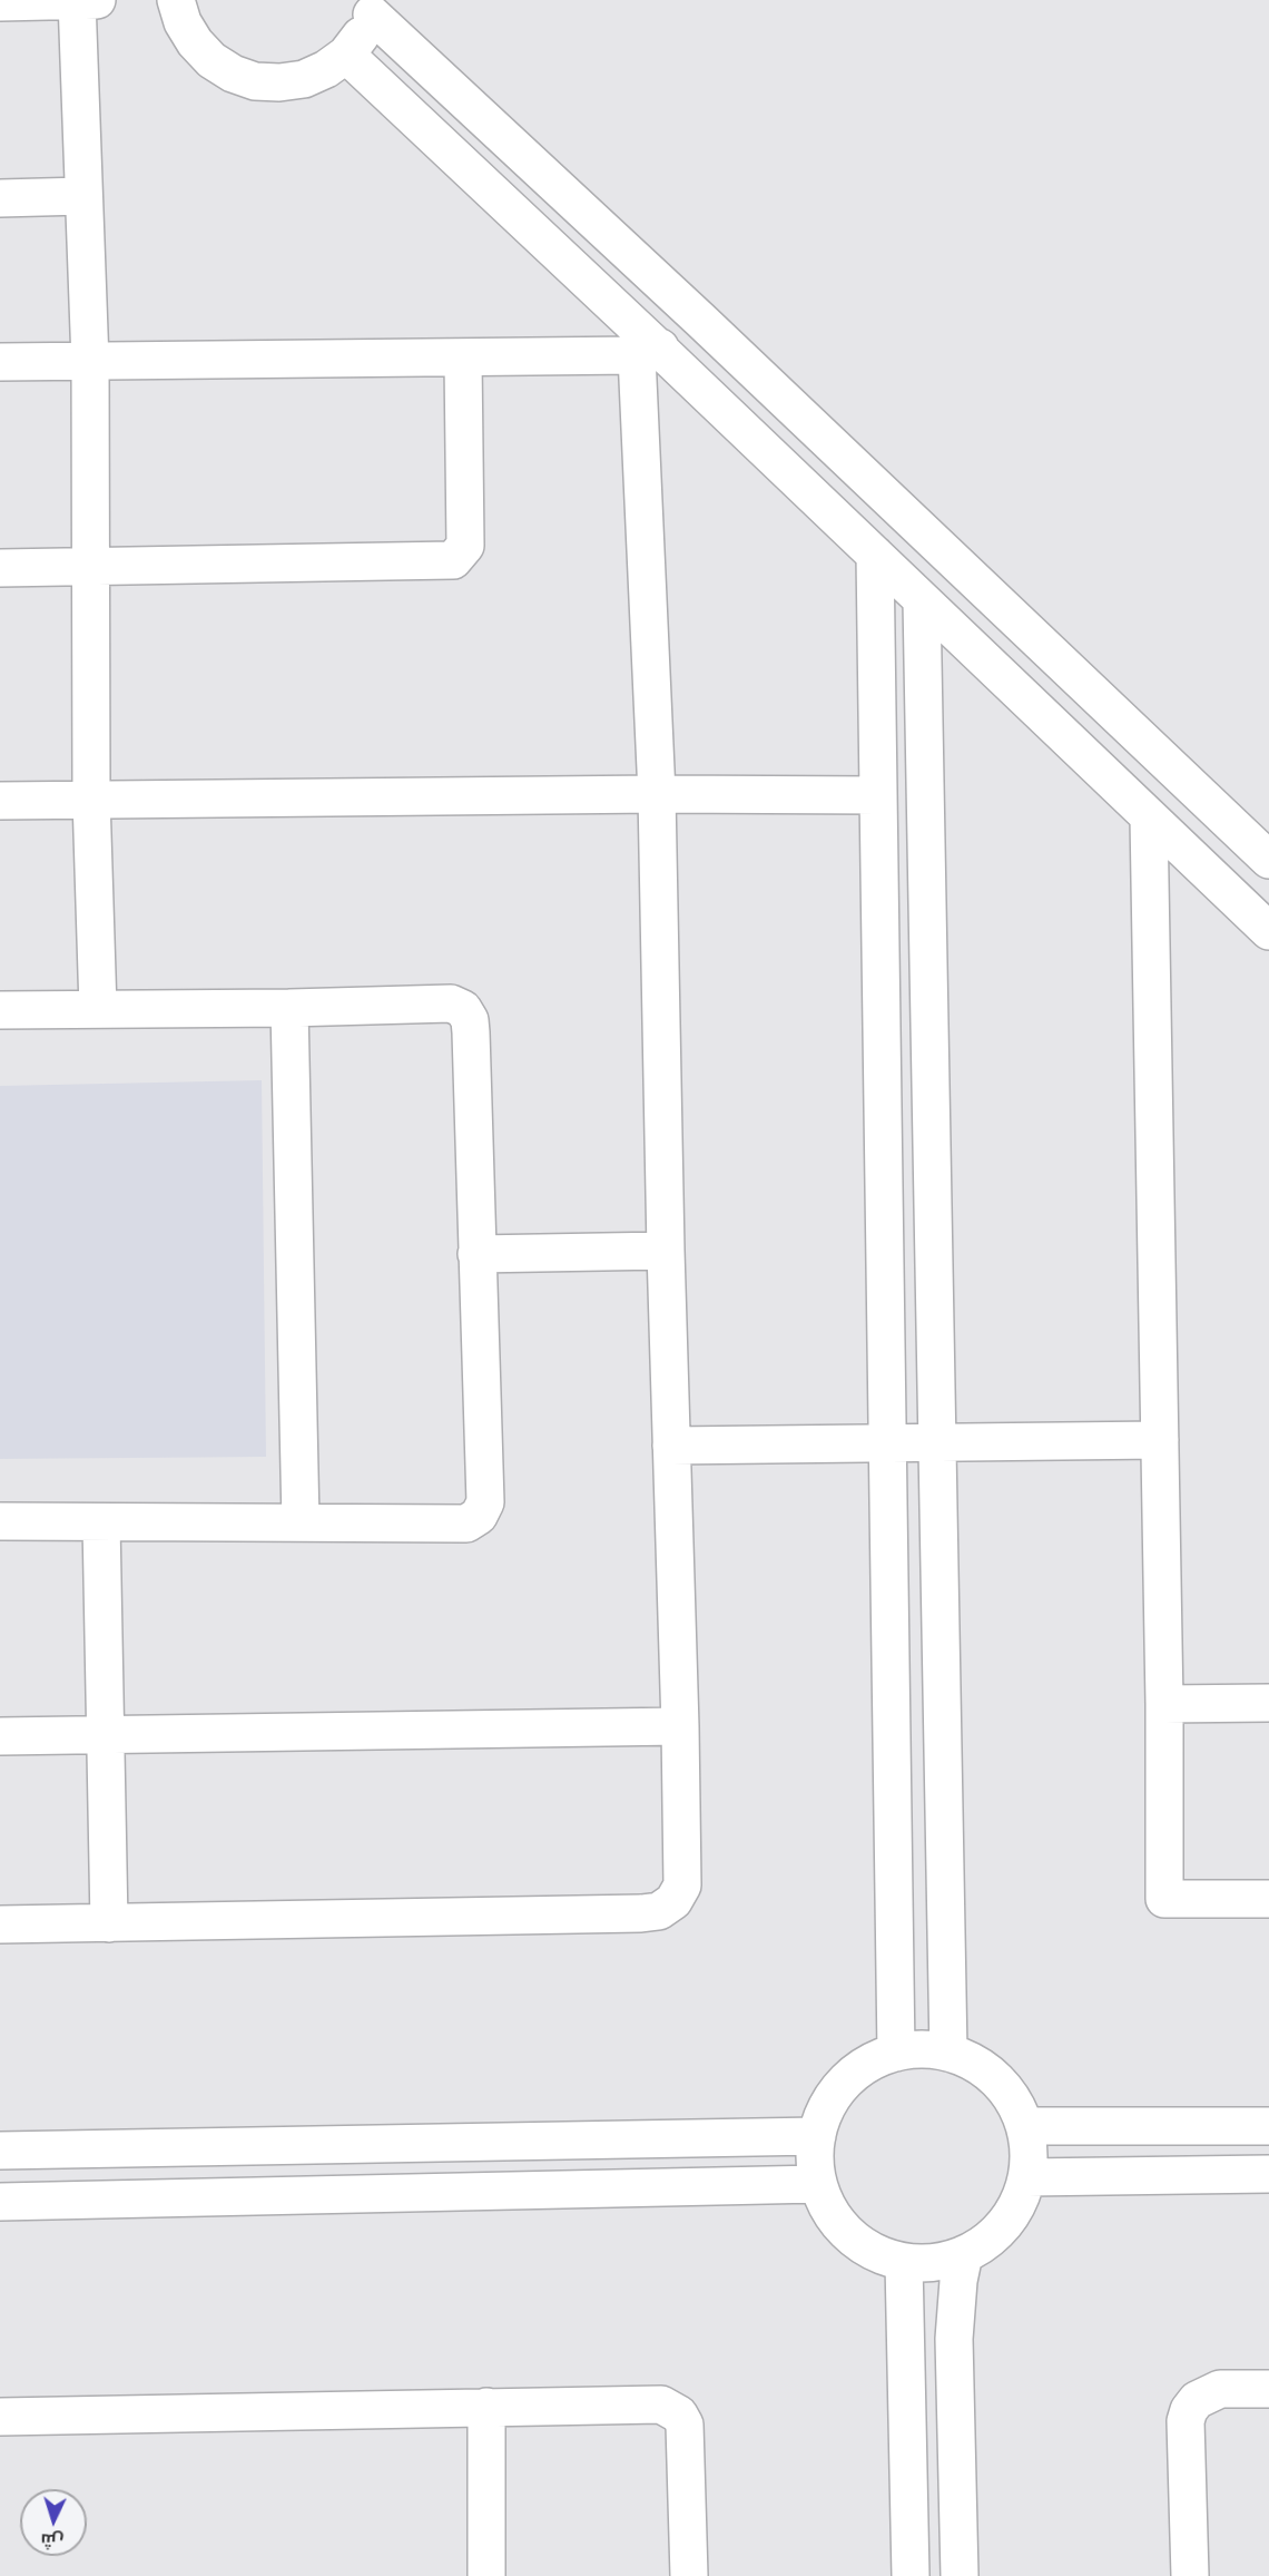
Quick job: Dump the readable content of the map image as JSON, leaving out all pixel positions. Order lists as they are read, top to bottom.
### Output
{
  "north": "bottom"
}
